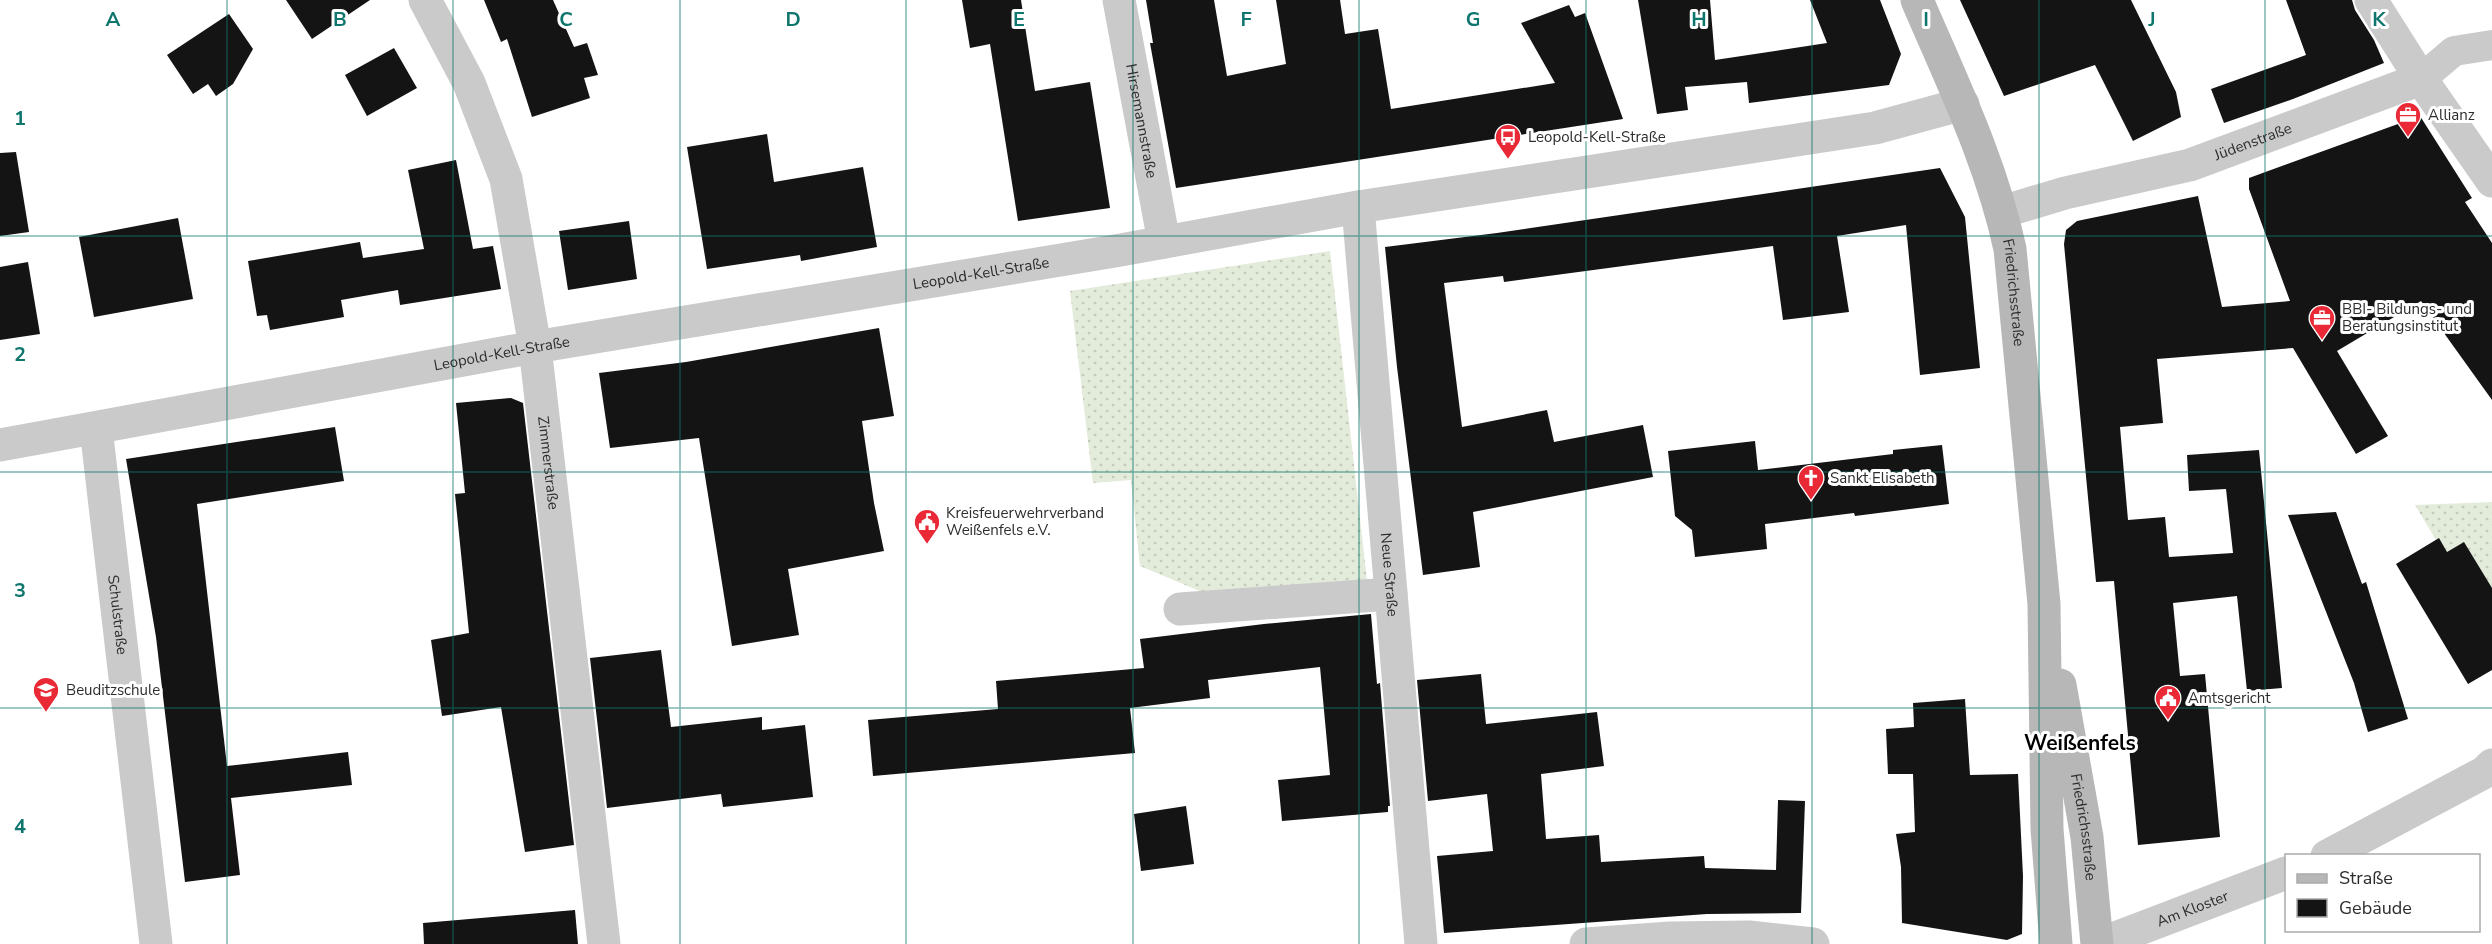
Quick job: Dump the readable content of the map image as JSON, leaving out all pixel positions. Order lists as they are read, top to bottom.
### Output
{
  "streets": {
    "main road": ["Friedrichsstraße"],
    "street": [
      "Hirsemannstraße",
      "Jüdenstraße",
      "Leopold-Kell-Straße",
      "Zimmerstraße",
      "Neue Straße",
      "Schulstraße",
      "Am Kloster"
    ]
  },
  "crossings": [
    ["Hirsemannstraße", "Leopold-Kell-Straße"],
    ["Jüdenstraße", "Friedrichsstraße"],
    ["Leopold-Kell-Straße", "Friedrichsstraße"],
    ["Leopold-Kell-Straße", "Zimmerstraße"],
    ["Leopold-Kell-Straße", "Neue Straße"],
    ["Leopold-Kell-Straße", "Schulstraße"],
    ["Friedrichsstraße", "Am Kloster"]
  ],
  "districts": ["Weißenfels"],
  "places": {
    "office": ["Allianz", "BBI- Bildungs- und Beratungsinstitut"],
    "bus stop": ["Leopold-Kell-Straße"],
    "church": ["Sankt Elisabeth"],
    "public building": ["Kreisfeuerwehrverband Weißenfels e.V.", "Amtsgericht"],
    "school or university": ["Beuditzschule"]
  },
  "legend": ["Straße", "Gebäude"],
  "grid": {
    "columns": [
      "A",
      "B",
      "C",
      "D",
      "E",
      "F",
      "G",
      "H",
      "I",
      "J",
      "K"
    ],
    "rows": [
      "1",
      "2",
      "3",
      "4"
    ]
  }
}
